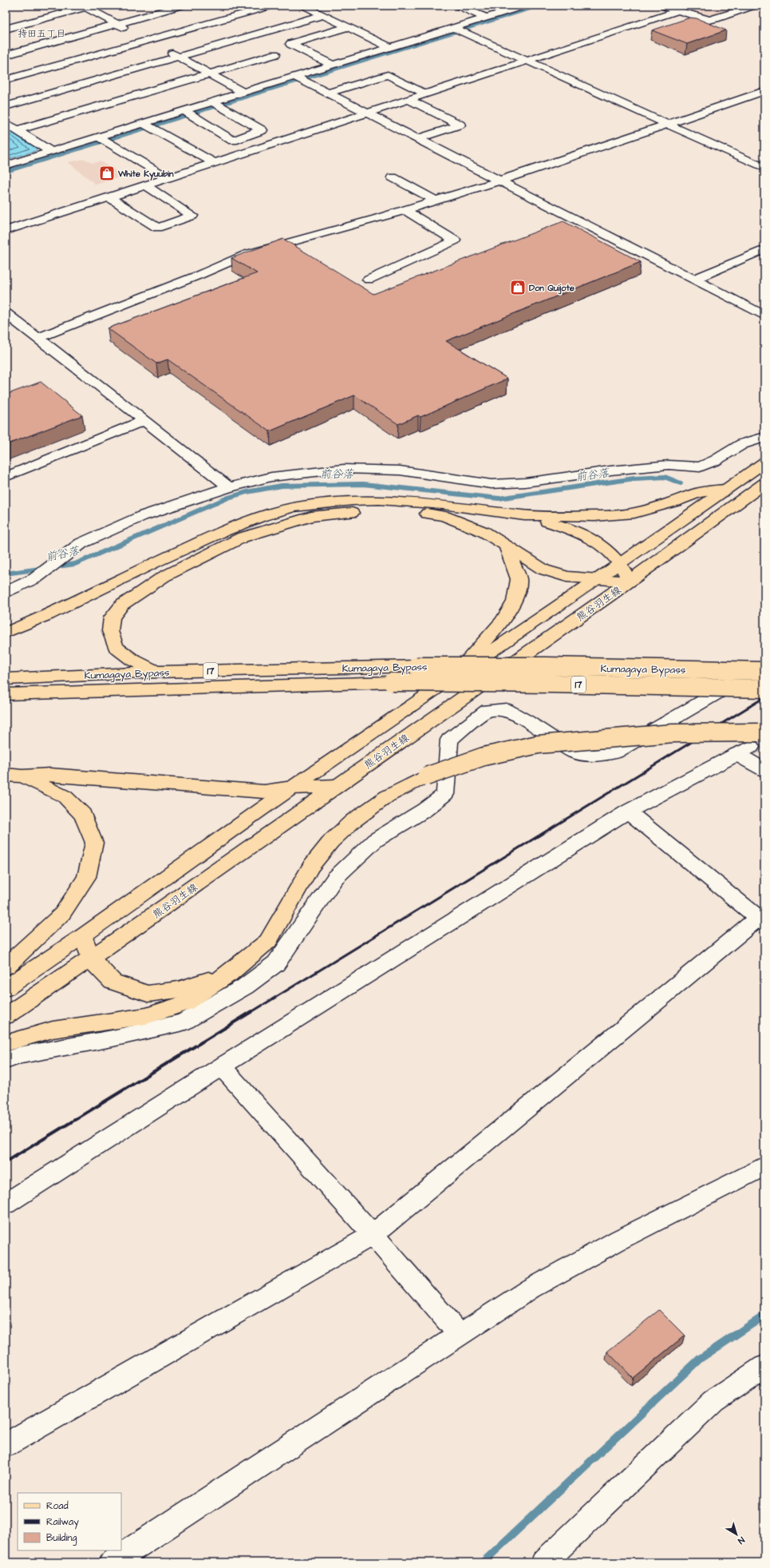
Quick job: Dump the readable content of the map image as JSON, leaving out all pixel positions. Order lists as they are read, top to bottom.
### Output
{
  "streets": {
    "main road": ["熊谷羽生線", "Kumagaya Bypass", "17"]
  },
  "districts": ["持田五丁目"],
  "water": ["前谷落"],
  "places": {
    "shop": ["White Kyuubin", "Don Quijote"]
  },
  "legend": ["Road", "Railway", "Building"],
  "north": "bottom right"
}
